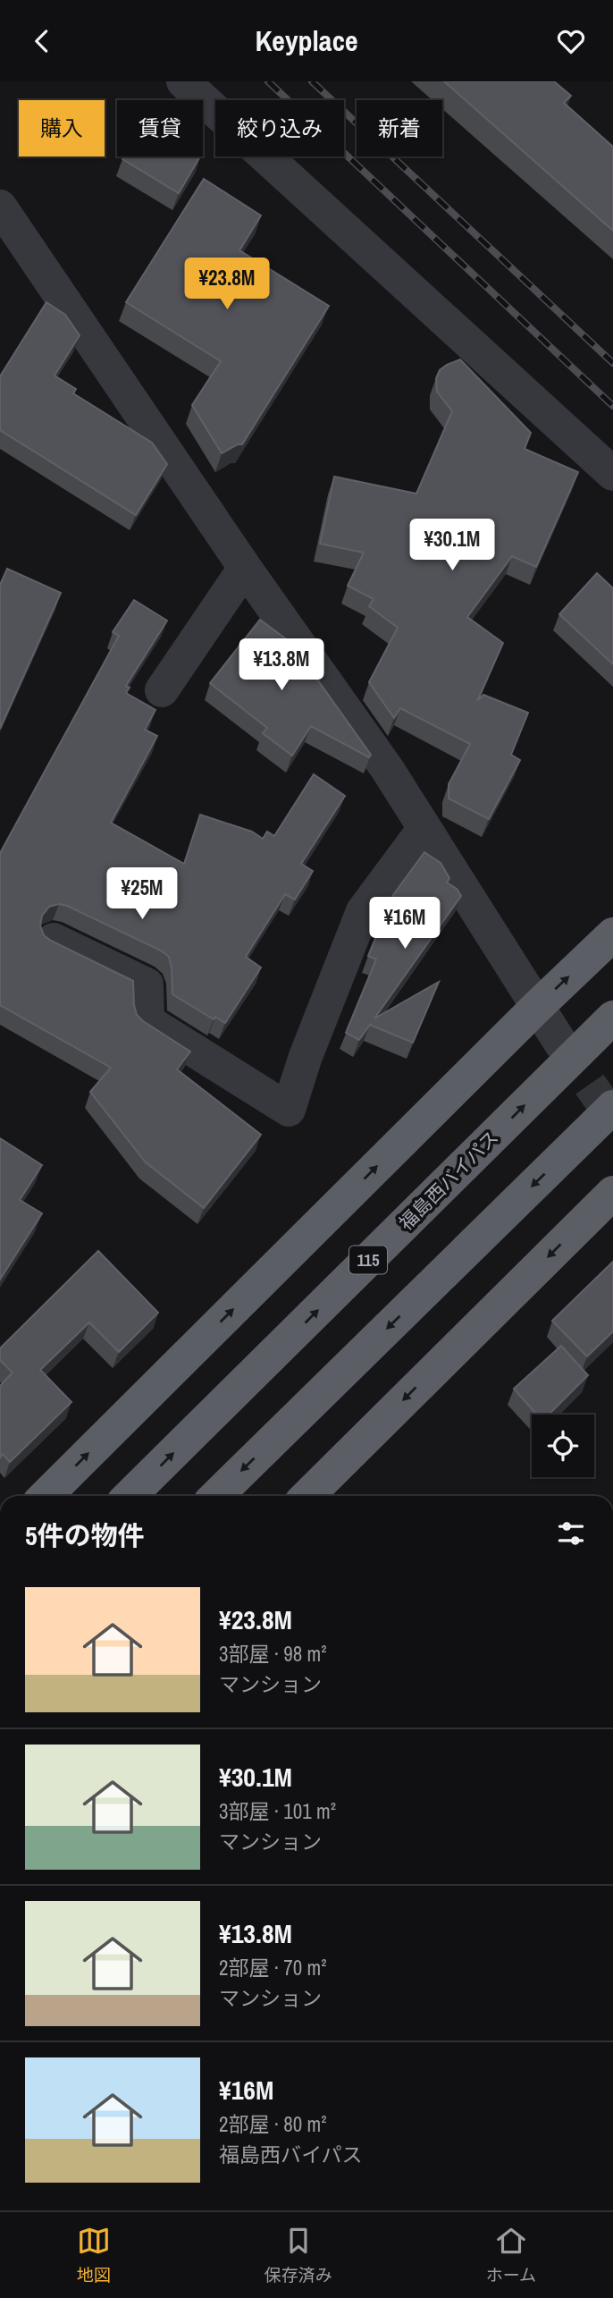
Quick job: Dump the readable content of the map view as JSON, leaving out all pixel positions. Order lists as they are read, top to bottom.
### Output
{
  "streets": {
    "highway": ["福島西バイパス", "115"]
  },
  "page": {
    "header": "Keyplace",
    "chip": [
      "購入",
      "賃貸",
      "絞り込み",
      "新着"
    ],
    "price": [
      "¥23.8M",
      "¥30.1M",
      "¥13.8M",
      "¥25M",
      "¥16M"
    ],
    "heading": "5件の物件",
    "list": [
      {
        "name": "¥23.8M",
        "note": "3部屋 · 98 m² · マンション"
      },
      {
        "name": "¥30.1M",
        "note": "3部屋 · 101 m² · マンション"
      },
      {
        "name": "¥13.8M",
        "note": "2部屋 · 70 m² · マンション"
      },
      {
        "name": "¥16M",
        "note": "2部屋 · 80 m² · 福島西バイパス"
      }
    ],
    "tabs": ["地図", "保存済み", "ホーム"]
  }
}
